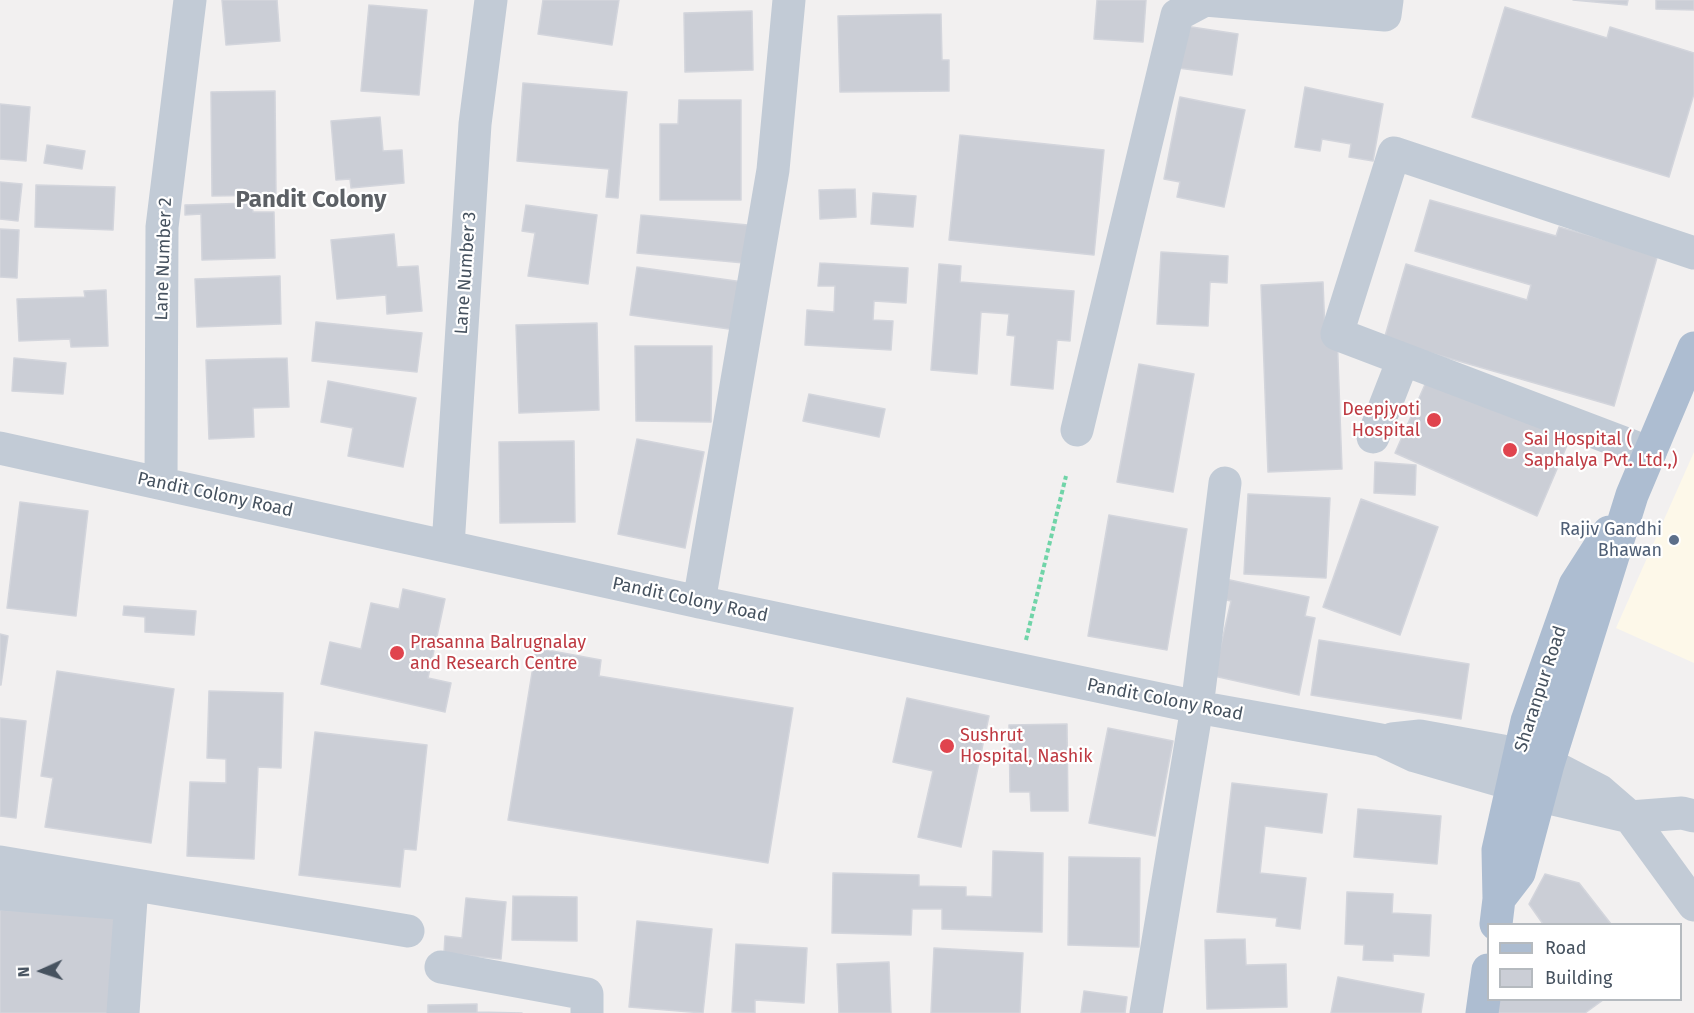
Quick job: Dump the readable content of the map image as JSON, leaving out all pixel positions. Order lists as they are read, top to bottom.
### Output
{
  "streets": {
    "main road": ["Sharanpur Road"],
    "street": ["Lane Number 2", "Lane Number 3", "Pandit Colony Road"]
  },
  "crossings": [
    ["Lane Number 2", "Pandit Colony Road"],
    ["Lane Number 3", "Pandit Colony Road"],
    ["Pandit Colony Road", "Sharanpur Road"]
  ],
  "districts": ["Pandit Colony"],
  "places": [
    "Deepjyoti Hospital",
    "Sai Hospital ( Saphalya Pvt. Ltd.,)",
    "Rajiv Gandhi Bhawan",
    "Prasanna Balrugnalay and Research Centre",
    "Sushrut Hospital, Nashik"
  ],
  "legend": ["Road", "Building"],
  "north": "left"
}
